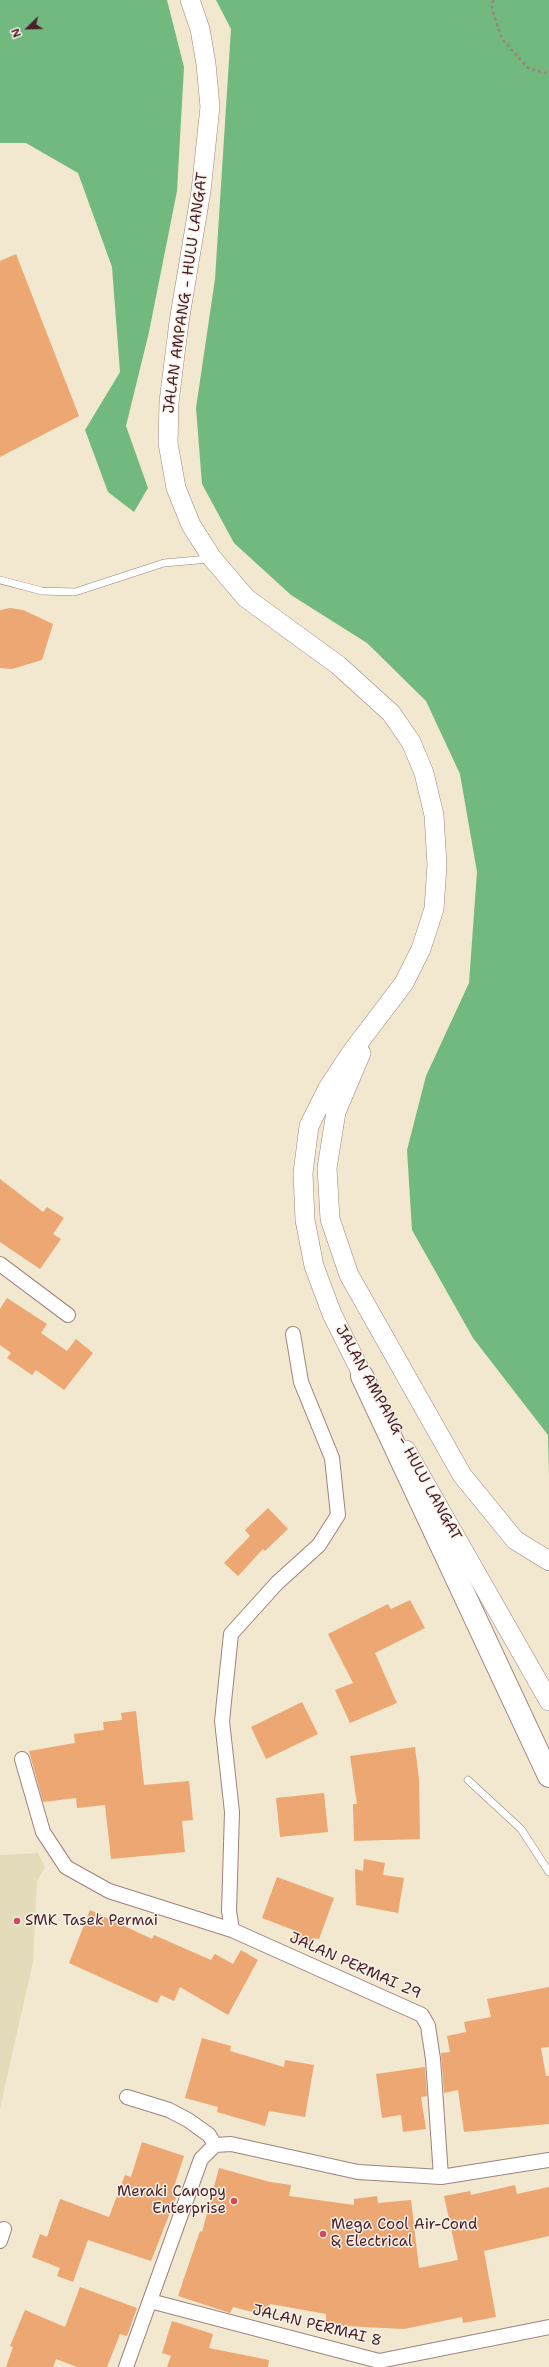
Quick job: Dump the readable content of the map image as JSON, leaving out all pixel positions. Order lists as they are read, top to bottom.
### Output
{
  "streets": {
    "street": ["JALAN AMPANG - HULU LANGAT", "JALAN PERMAI 29", "JALAN PERMAI 8"]
  },
  "places": ["SMK Tasek Permai", "Meraki Canopy Enterprise", "Mega Cool Air-Cond & Electrical"],
  "north": "bottom left"
}
